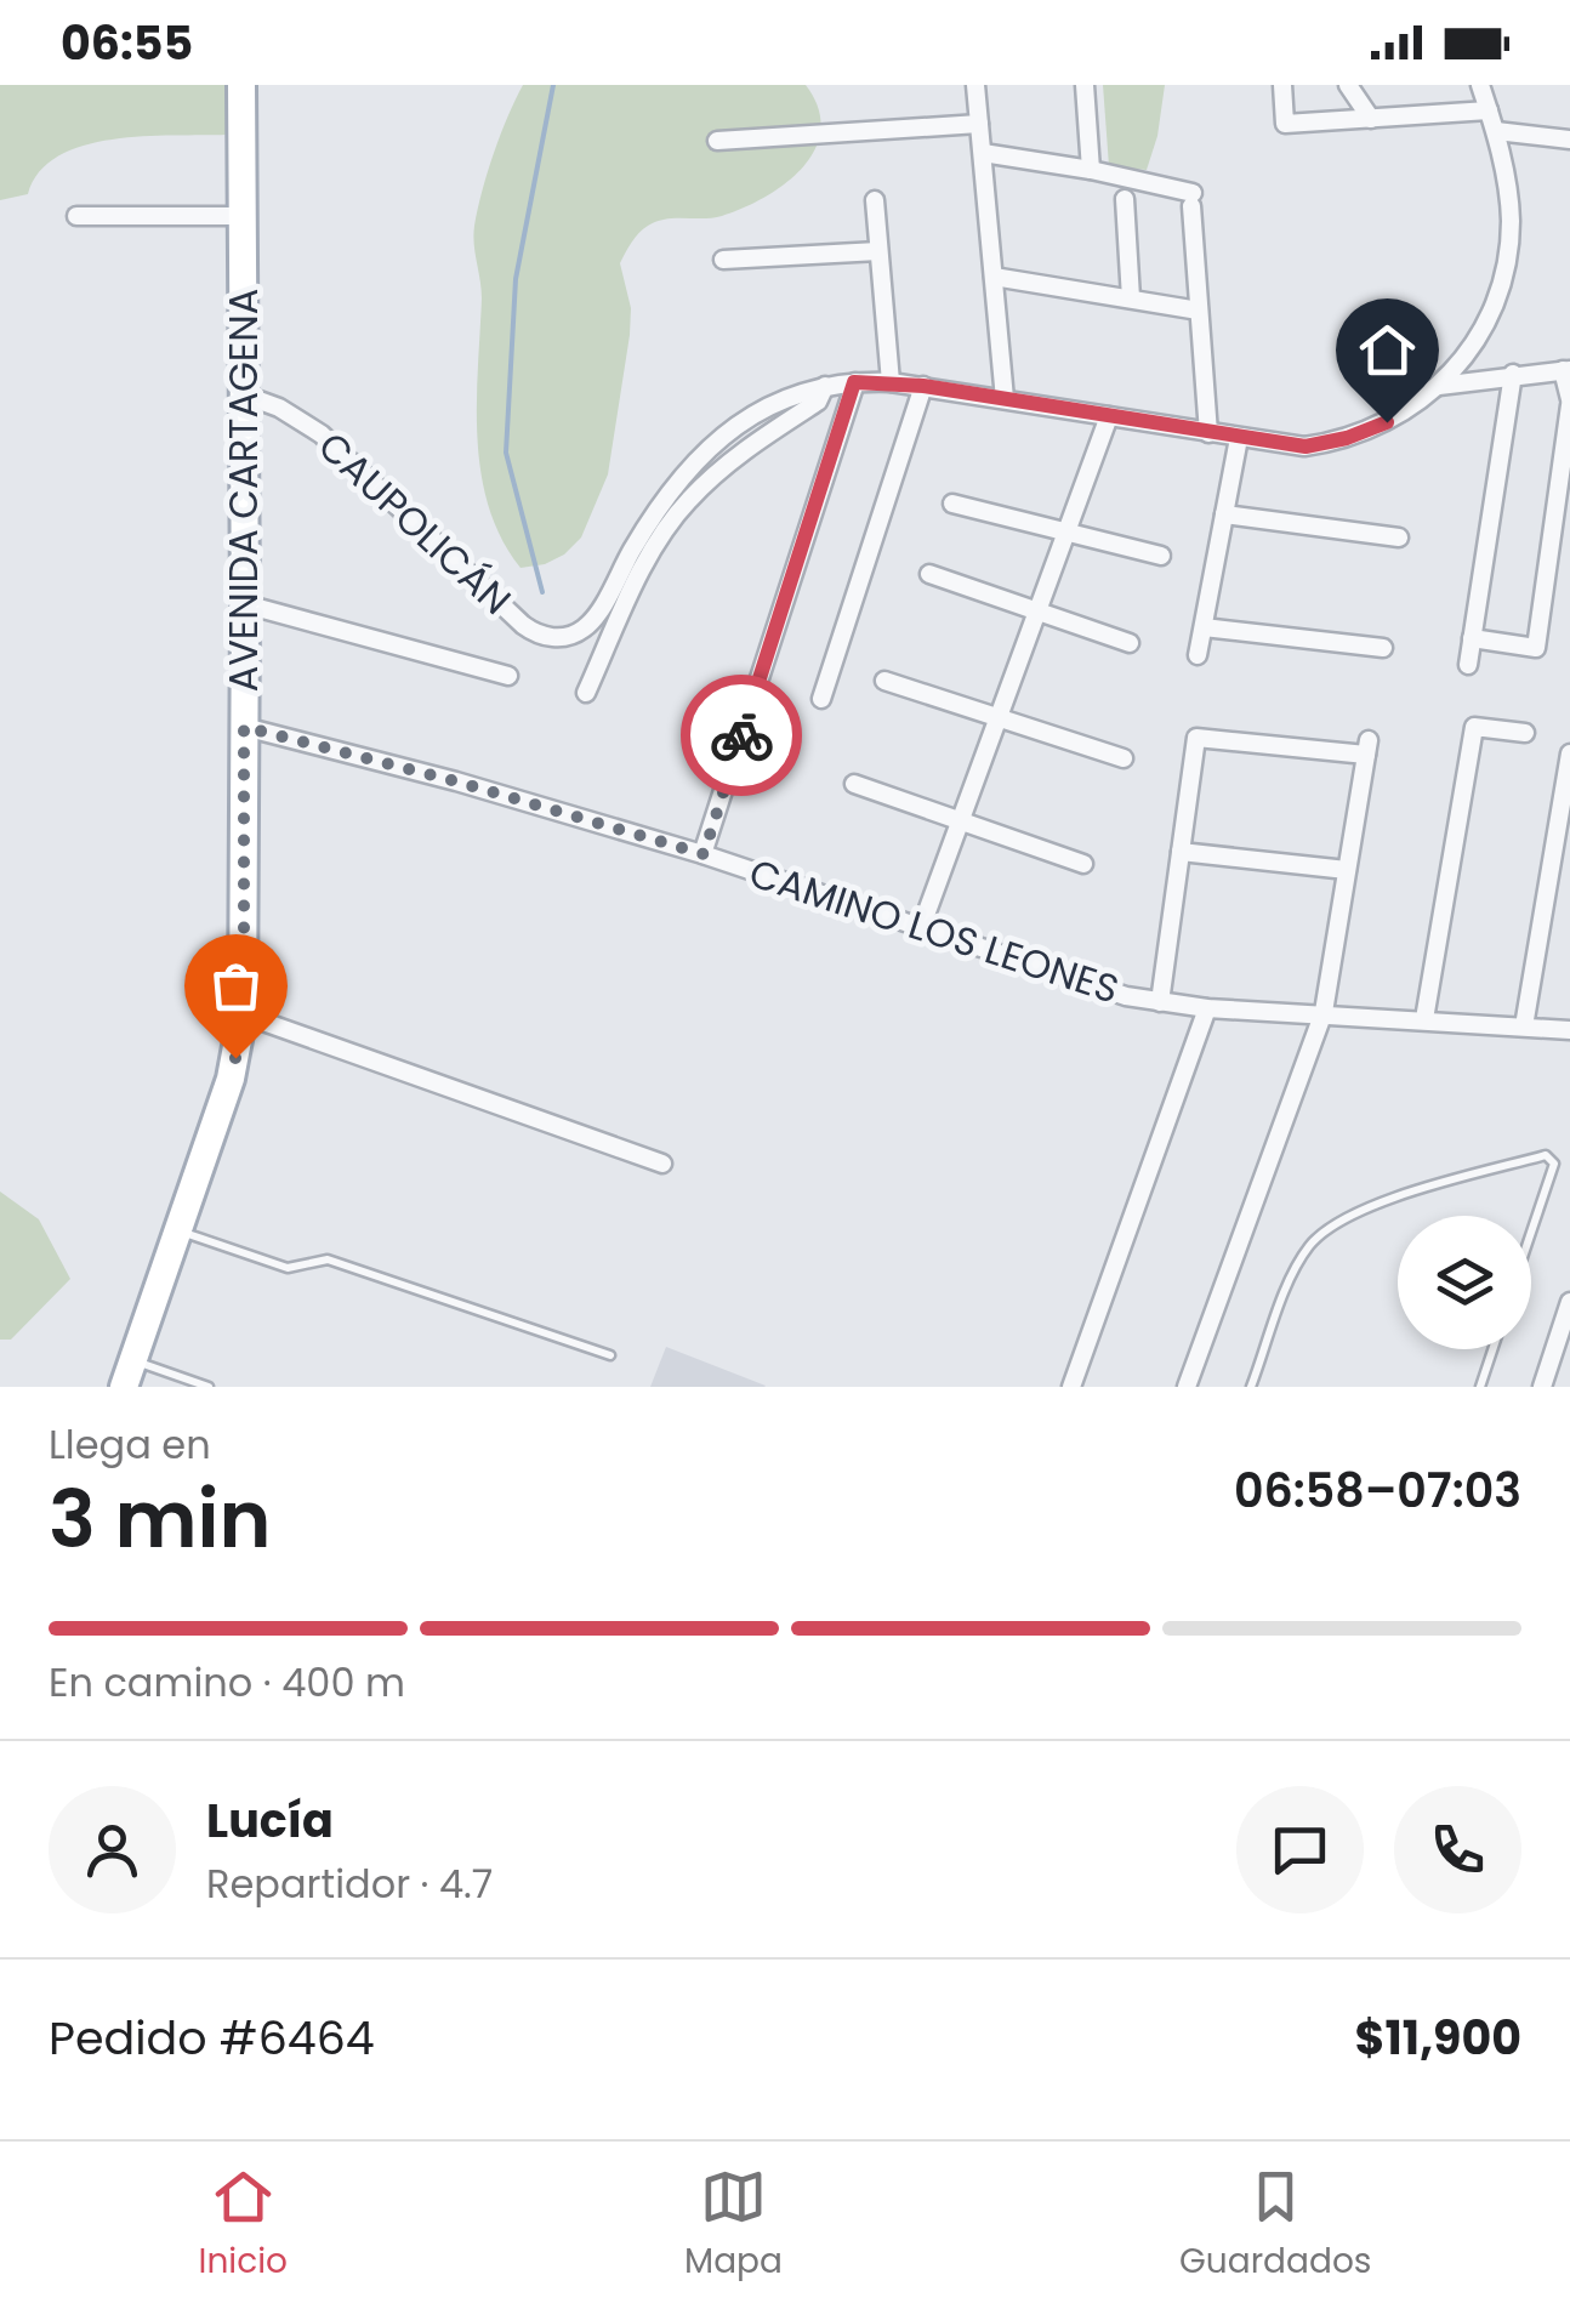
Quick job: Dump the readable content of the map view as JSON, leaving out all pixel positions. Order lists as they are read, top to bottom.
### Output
{
  "streets": {
    "main road": ["AVENIDA CARTAGENA"],
    "street": ["CAUPOLICÁN", "CAMINO LOS LEONES"]
  },
  "crossings": [
    ["AVENIDA CARTAGENA", "CAUPOLICÁN"],
    ["AVENIDA CARTAGENA", "CAMINO LOS LEONES"]
  ],
  "page": {
    "status": "06:55",
    "heading": ["3 min", "Llega en", "06:58–07:03"],
    "panel": [
      "Lucía",
      "Repartidor · 4.7",
      "Pedido #6464",
      "$11,900"
    ],
    "bar": "En camino · 400 m",
    "tabs": ["Inicio", "Mapa", "Guardados"]
  }
}
